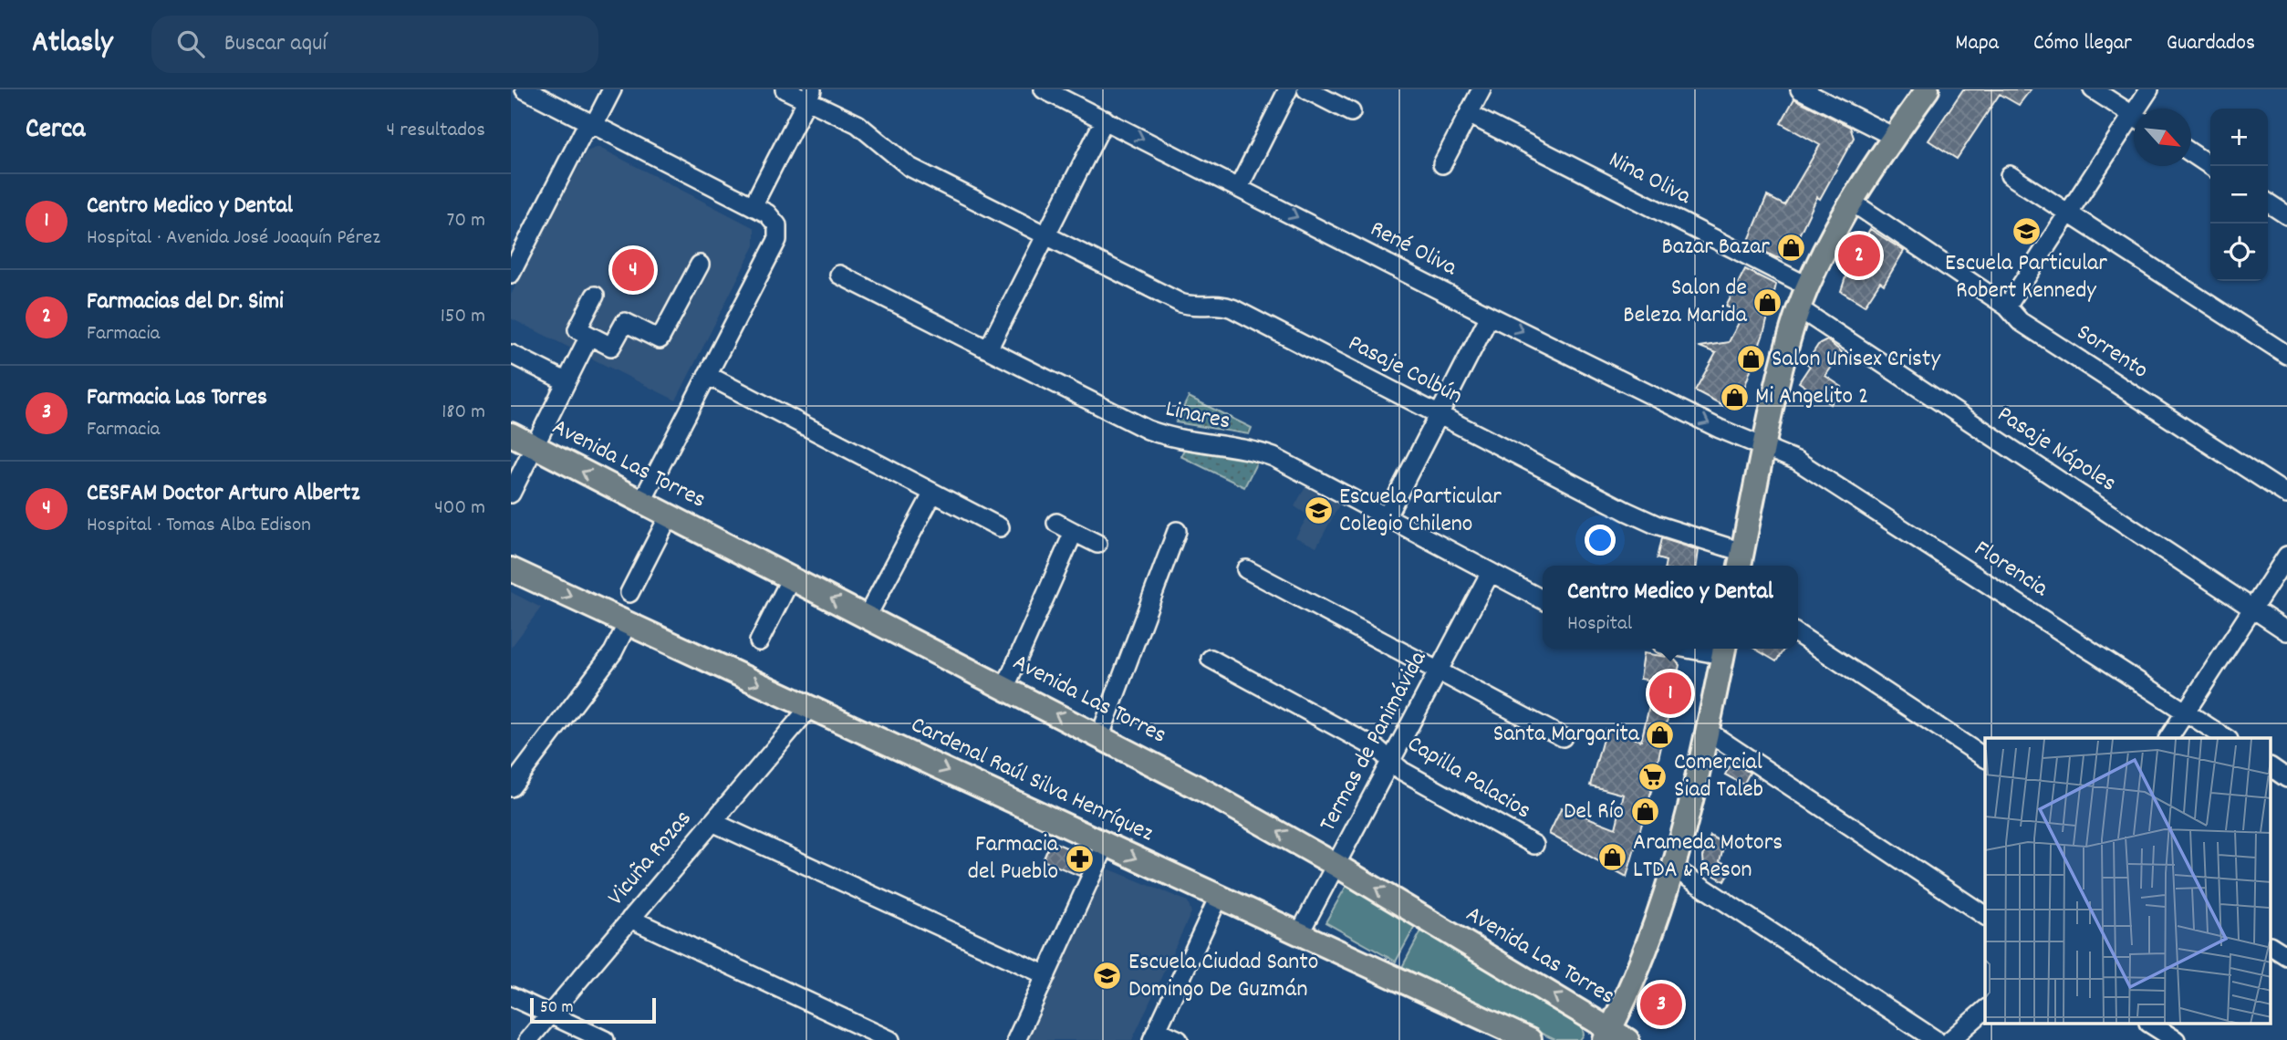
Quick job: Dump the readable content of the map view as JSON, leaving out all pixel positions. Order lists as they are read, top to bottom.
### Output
{
  "streets": {
    "main road": ["Avenida Las Torres", "Cardenal Raúl Silva Henríquez"],
    "street": [
      "Nina Oliva",
      "René Oliva",
      "Sorrento",
      "Pasaje Colbún",
      "Linares",
      "Pasaje Nápoles",
      "Florencia",
      "Termas de Panimávida",
      "Capilla Palacios",
      "Vicuña Rozas"
    ]
  },
  "crossings": [
    ["René Oliva", "Florencia"],
    ["Linares", "Termas de Panimávida"],
    ["Avenida Las Torres", "Termas de Panimávida"],
    ["Termas de Panimávida", "Capilla Palacios"],
    ["Termas de Panimávida", "Cardenal Raúl Silva Henríquez"],
    ["Cardenal Raúl Silva Henríquez", "Vicuña Rozas"]
  ],
  "one_way": ["René Oliva", "Avenida Las Torres", "Cardenal Raúl Silva Henríquez"],
  "places": {
    "school or university": ["Escuela Particular Robert Kennedy", "Escuela Particular Colegio Chileno", "Escuela Ciudad Santo Domingo De Guzmán"],
    "shop": [
      "Bazar Bazar",
      "Salon de Beleza Marida",
      "Salon Unisex Cristy",
      "Mi Angelito 2",
      "Santa Margarita",
      "Del Río",
      "Arameda Motors LTDA & Reson"
    ],
    "supermarket": ["Comercial Siad Taleb"],
    "pharmacy": ["Farmacia del Pueblo"]
  },
  "scale_bar": "50 m",
  "north": "bottom right",
  "page": {
    "header": "Atlasly",
    "search": "Buscar aquí",
    "nav": ["Mapa", "Cómo llegar", "Guardados"],
    "heading": ["Cerca", "4 resultados"],
    "map_buttons": ["+", "−"],
    "list": [
      {
        "mark": "1",
        "name": "Centro Medico y Dental",
        "note": "Hospital · Avenida José Joaquín Pérez",
        "value": "70 m"
      },
      {
        "mark": "2",
        "name": "Farmacias del Dr. Simi",
        "note": "Farmacia",
        "value": "150 m"
      },
      {
        "mark": "3",
        "name": "Farmacia Las Torres",
        "note": "Farmacia",
        "value": "180 m"
      },
      {
        "mark": "4",
        "name": "CESFAM Doctor Arturo Albertz",
        "note": "Hospital · Tomas Alba Edison",
        "value": "400 m"
      }
    ],
    "pins": [
      "2",
      "4",
      "1",
      "3"
    ],
    "popup": ["Centro Medico y Dental", "Hospital"],
    "scale": "50 m"
  }
}
